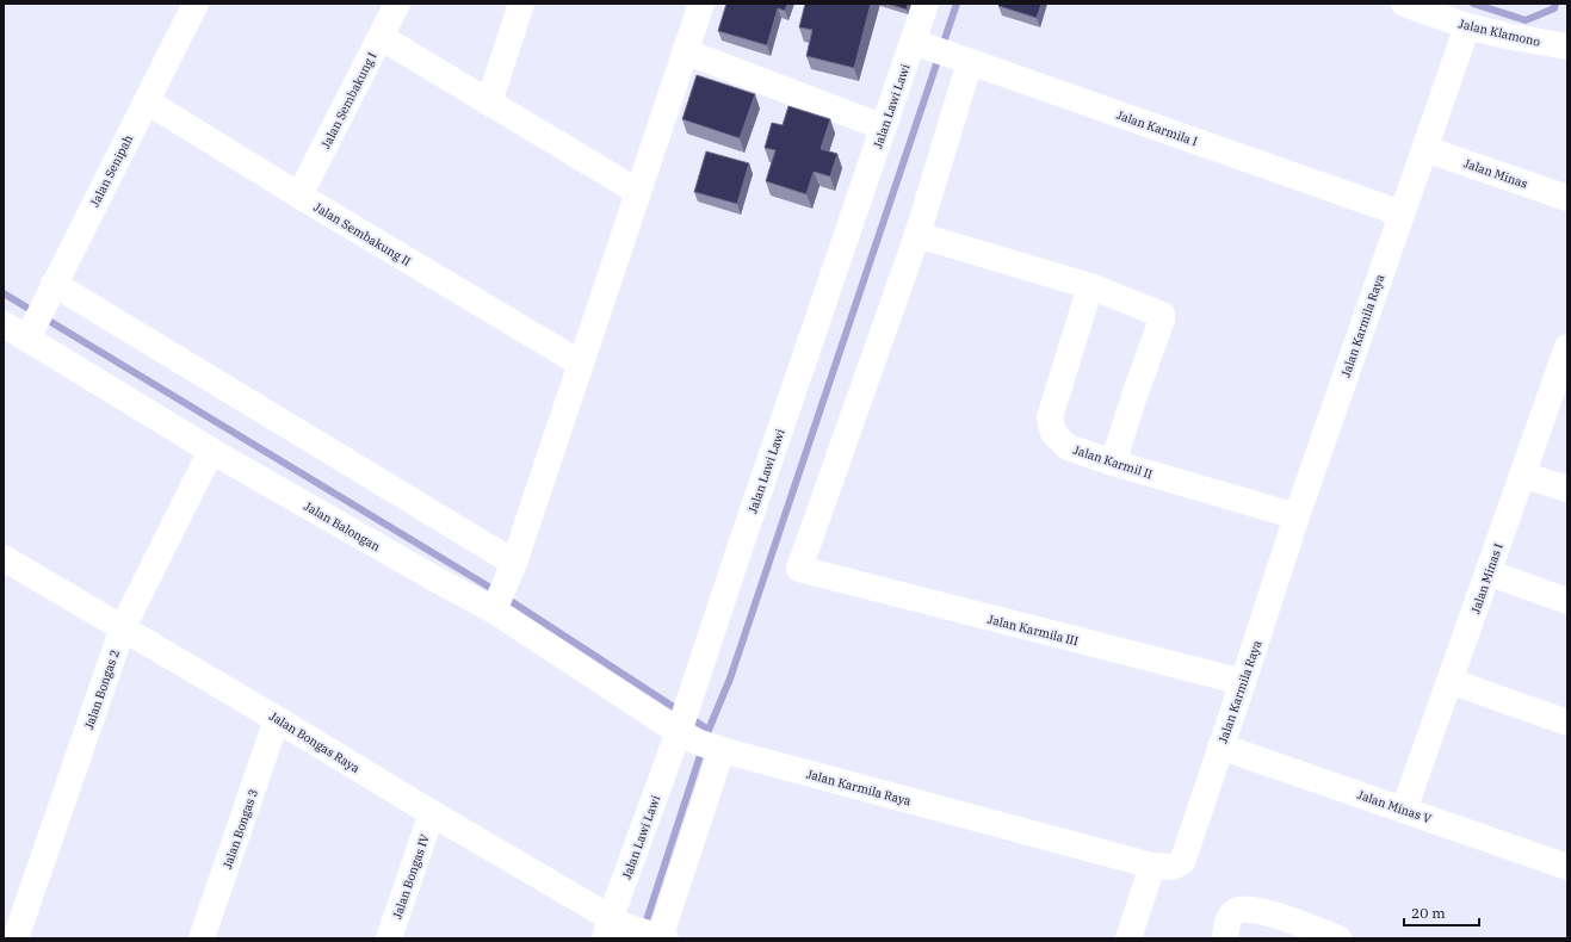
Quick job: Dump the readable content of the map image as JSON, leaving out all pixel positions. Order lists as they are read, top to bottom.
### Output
{
  "streets": {
    "street": [
      "Jalan Klamono",
      "Jalan Sembakung I",
      "Jalan Lawi Lawi",
      "Jalan Karmila I",
      "Jalan Senipah",
      "Jalan Minas",
      "Jalan Sembakung II",
      "Jalan Karmila Raya",
      "Jalan Karmil II",
      "Jalan Balongan",
      "Jalan Minas I",
      "Jalan Karmila III",
      "Jalan Bongas 2",
      "Jalan Bongas Raya",
      "Jalan Minas V",
      "Jalan Bongas 3",
      "Jalan Bongas IV"
    ]
  },
  "crossings": [
    ["Jalan Klamono", "Jalan Karmila Raya"],
    ["Jalan Sembakung I", "Jalan Sembakung II"],
    ["Jalan Lawi Lawi", "Jalan Karmila I"],
    ["Jalan Lawi Lawi", "Jalan Karmila Raya"],
    ["Jalan Lawi Lawi", "Jalan Balongan"],
    ["Jalan Lawi Lawi", "Jalan Bongas Raya"],
    ["Jalan Karmila I", "Jalan Karmila Raya"],
    ["Jalan Senipah", "Jalan Sembakung II"],
    ["Jalan Senipah", "Jalan Balongan"],
    ["Jalan Minas", "Jalan Karmila Raya"],
    ["Jalan Karmila Raya", "Jalan Karmil II"],
    ["Jalan Karmila Raya", "Jalan Balongan"],
    ["Jalan Karmila Raya", "Jalan Karmila III"],
    ["Jalan Karmila Raya", "Jalan Minas V"],
    ["Jalan Balongan", "Jalan Bongas 2"],
    ["Jalan Minas I", "Jalan Minas V"],
    ["Jalan Bongas 2", "Jalan Bongas Raya"],
    ["Jalan Bongas Raya", "Jalan Bongas 3"],
    ["Jalan Bongas Raya", "Jalan Bongas IV"]
  ],
  "scale_bar": "20 m"
}
